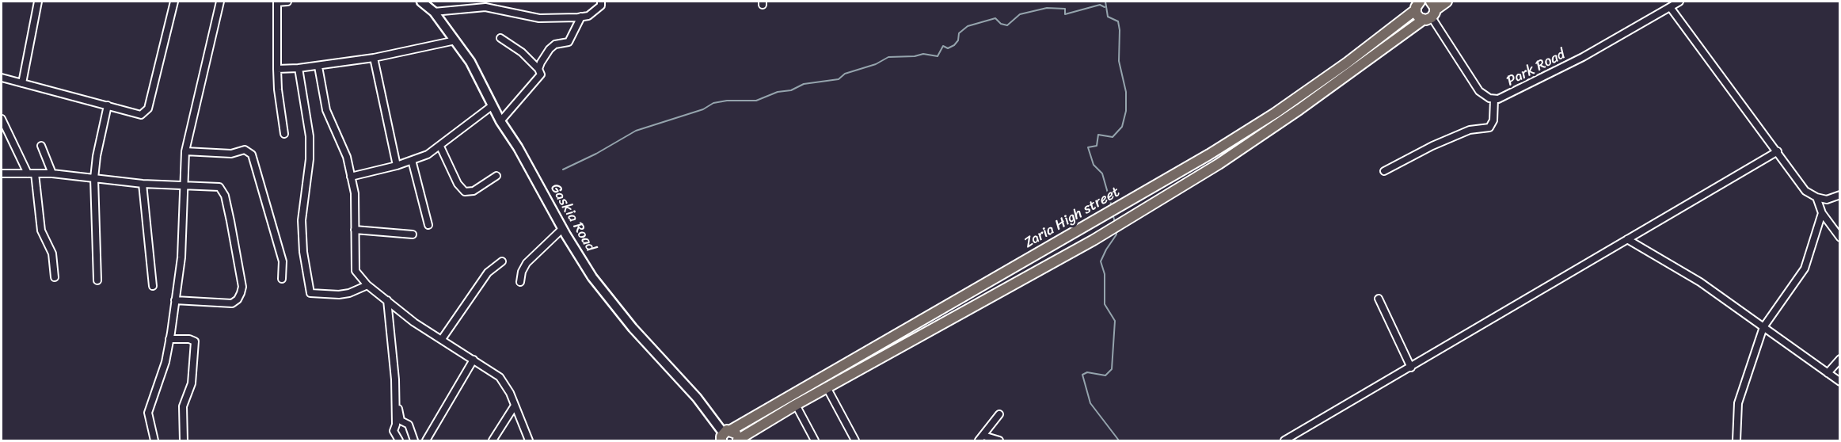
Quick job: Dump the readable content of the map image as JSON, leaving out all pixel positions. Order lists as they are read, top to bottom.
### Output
{
  "streets": {
    "main road": ["Gaskia Road", "Zaria High street"],
    "street": ["Park Road"]
  },
  "crossings": [
    ["Park Road", "Zaria High street"],
    ["Gaskia Road", "Zaria High street"]
  ]
}
